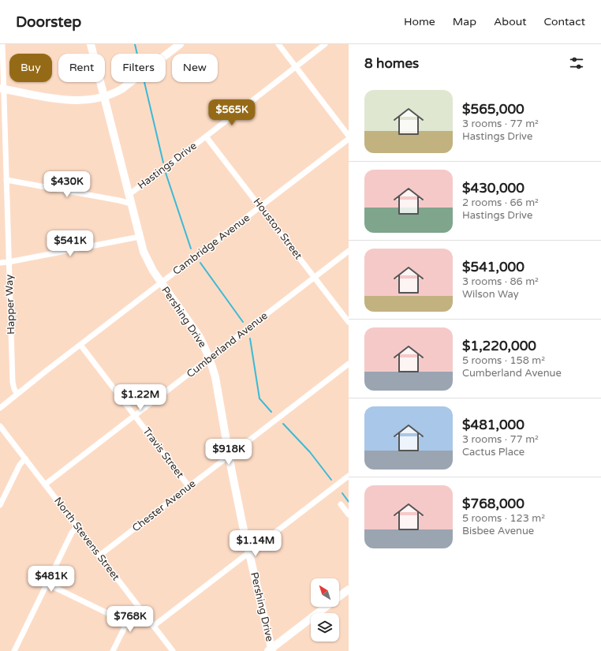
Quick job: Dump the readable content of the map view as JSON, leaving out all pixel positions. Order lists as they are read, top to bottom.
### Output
{
  "streets": {
    "main road": ["Pershing Drive"],
    "street": [
      "Hastings Drive",
      "Houston Street",
      "Cambridge Avenue",
      "Happer Way",
      "Cumberland Avenue",
      "Travis Street",
      "Chester Avenue",
      "North Stevens Street"
    ]
  },
  "crossings": [
    ["Hastings Drive", "Houston Street"],
    ["Hastings Drive", "Pershing Drive"],
    ["Houston Street", "Cambridge Avenue"],
    ["Houston Street", "Cumberland Avenue"],
    ["Cambridge Avenue", "Happer Way"],
    ["Cambridge Avenue", "Pershing Drive"],
    ["Cambridge Avenue", "Travis Street"],
    ["Pershing Drive", "Cumberland Avenue"],
    ["Pershing Drive", "Chester Avenue"],
    ["Cumberland Avenue", "Travis Street"],
    ["Cumberland Avenue", "North Stevens Street"],
    ["Travis Street", "Chester Avenue"],
    ["Chester Avenue", "North Stevens Street"]
  ],
  "north": "top left",
  "page": {
    "header": "Doorstep",
    "nav": [
      "Home",
      "Map",
      "About",
      "Contact"
    ],
    "heading": "8 homes",
    "chip": [
      "Buy",
      "Rent",
      "Filters",
      "New"
    ],
    "list": [
      {
        "name": "$565,000",
        "note": "3 rooms · 77 m² · Hastings Drive"
      },
      {
        "name": "$430,000",
        "note": "2 rooms · 66 m² · Hastings Drive"
      },
      {
        "name": "$541,000",
        "note": "3 rooms · 86 m² · Wilson Way"
      },
      {
        "name": "$1,220,000",
        "note": "5 rooms · 158 m² · Cumberland Avenue"
      },
      {
        "name": "$481,000",
        "note": "3 rooms · 77 m² · Cactus Place"
      },
      {
        "name": "$768,000",
        "note": "5 rooms · 123 m² · Bisbee Avenue"
      }
    ],
    "price": [
      "$565K",
      "$430K",
      "$541K",
      "$1.22M",
      "$918K",
      "$1.14M",
      "$481K",
      "$768K"
    ]
  }
}
